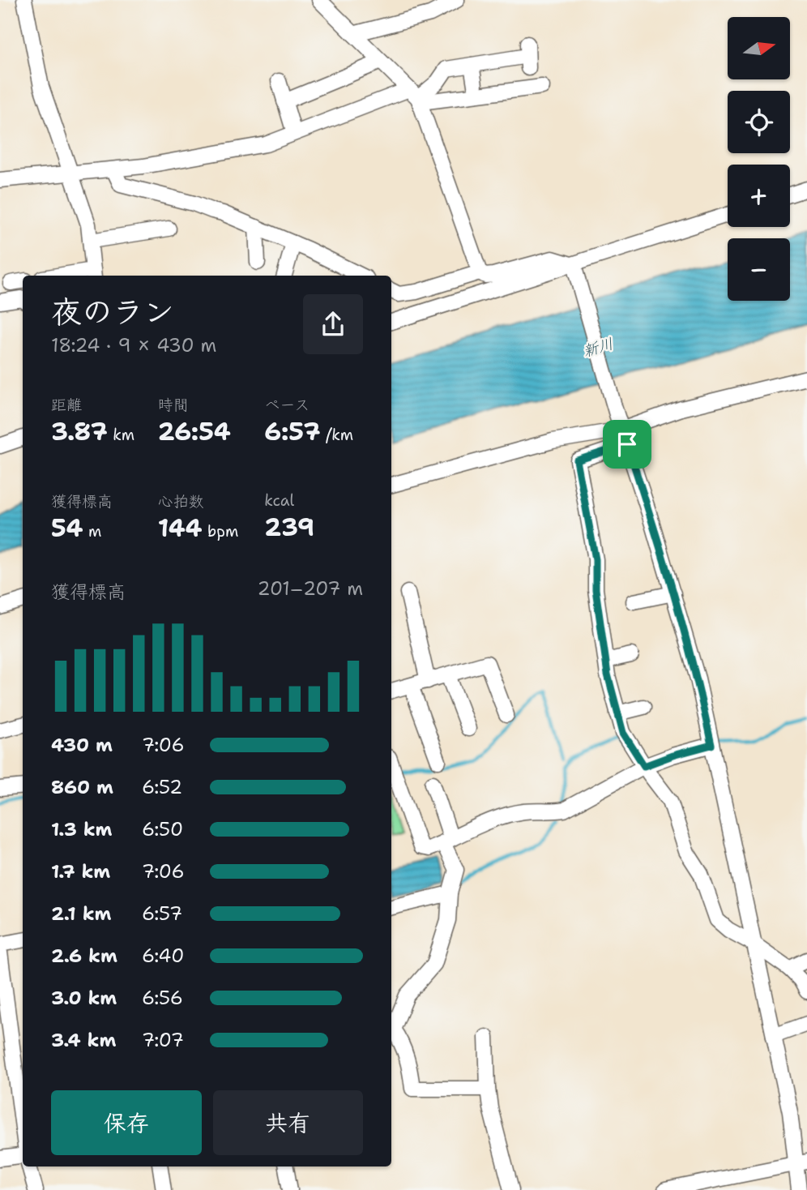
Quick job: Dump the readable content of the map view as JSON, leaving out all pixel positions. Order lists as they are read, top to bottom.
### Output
{
  "water": ["新川"],
  "north": "right",
  "page": {
    "map_buttons": ["+", "−"],
    "heading": ["夜のラン", "18:24 · 9 × 430 m"],
    "stats": [
      ["距離", "3.87 km"],
      ["時間", "26:54"],
      ["ペース", "6:57 /km"],
      ["獲得標高", "54 m"],
      ["心拍数", "144 bpm"],
      ["kcal", "239"]
    ],
    "chart": ["獲得標高", "201–207 m"],
    "list": [
      {
        "name": "430 m",
        "note": "7:06"
      },
      {
        "name": "860 m",
        "note": "6:52"
      },
      {
        "name": "1.3 km",
        "note": "6:50"
      },
      {
        "name": "1.7 km",
        "note": "7:06"
      },
      {
        "name": "2.1 km",
        "note": "6:57"
      },
      {
        "name": "2.6 km",
        "note": "6:40"
      },
      {
        "name": "3.0 km",
        "note": "6:56"
      },
      {
        "name": "3.4 km",
        "note": "7:07"
      }
    ],
    "buttons": ["保存", "共有"]
  }
}
